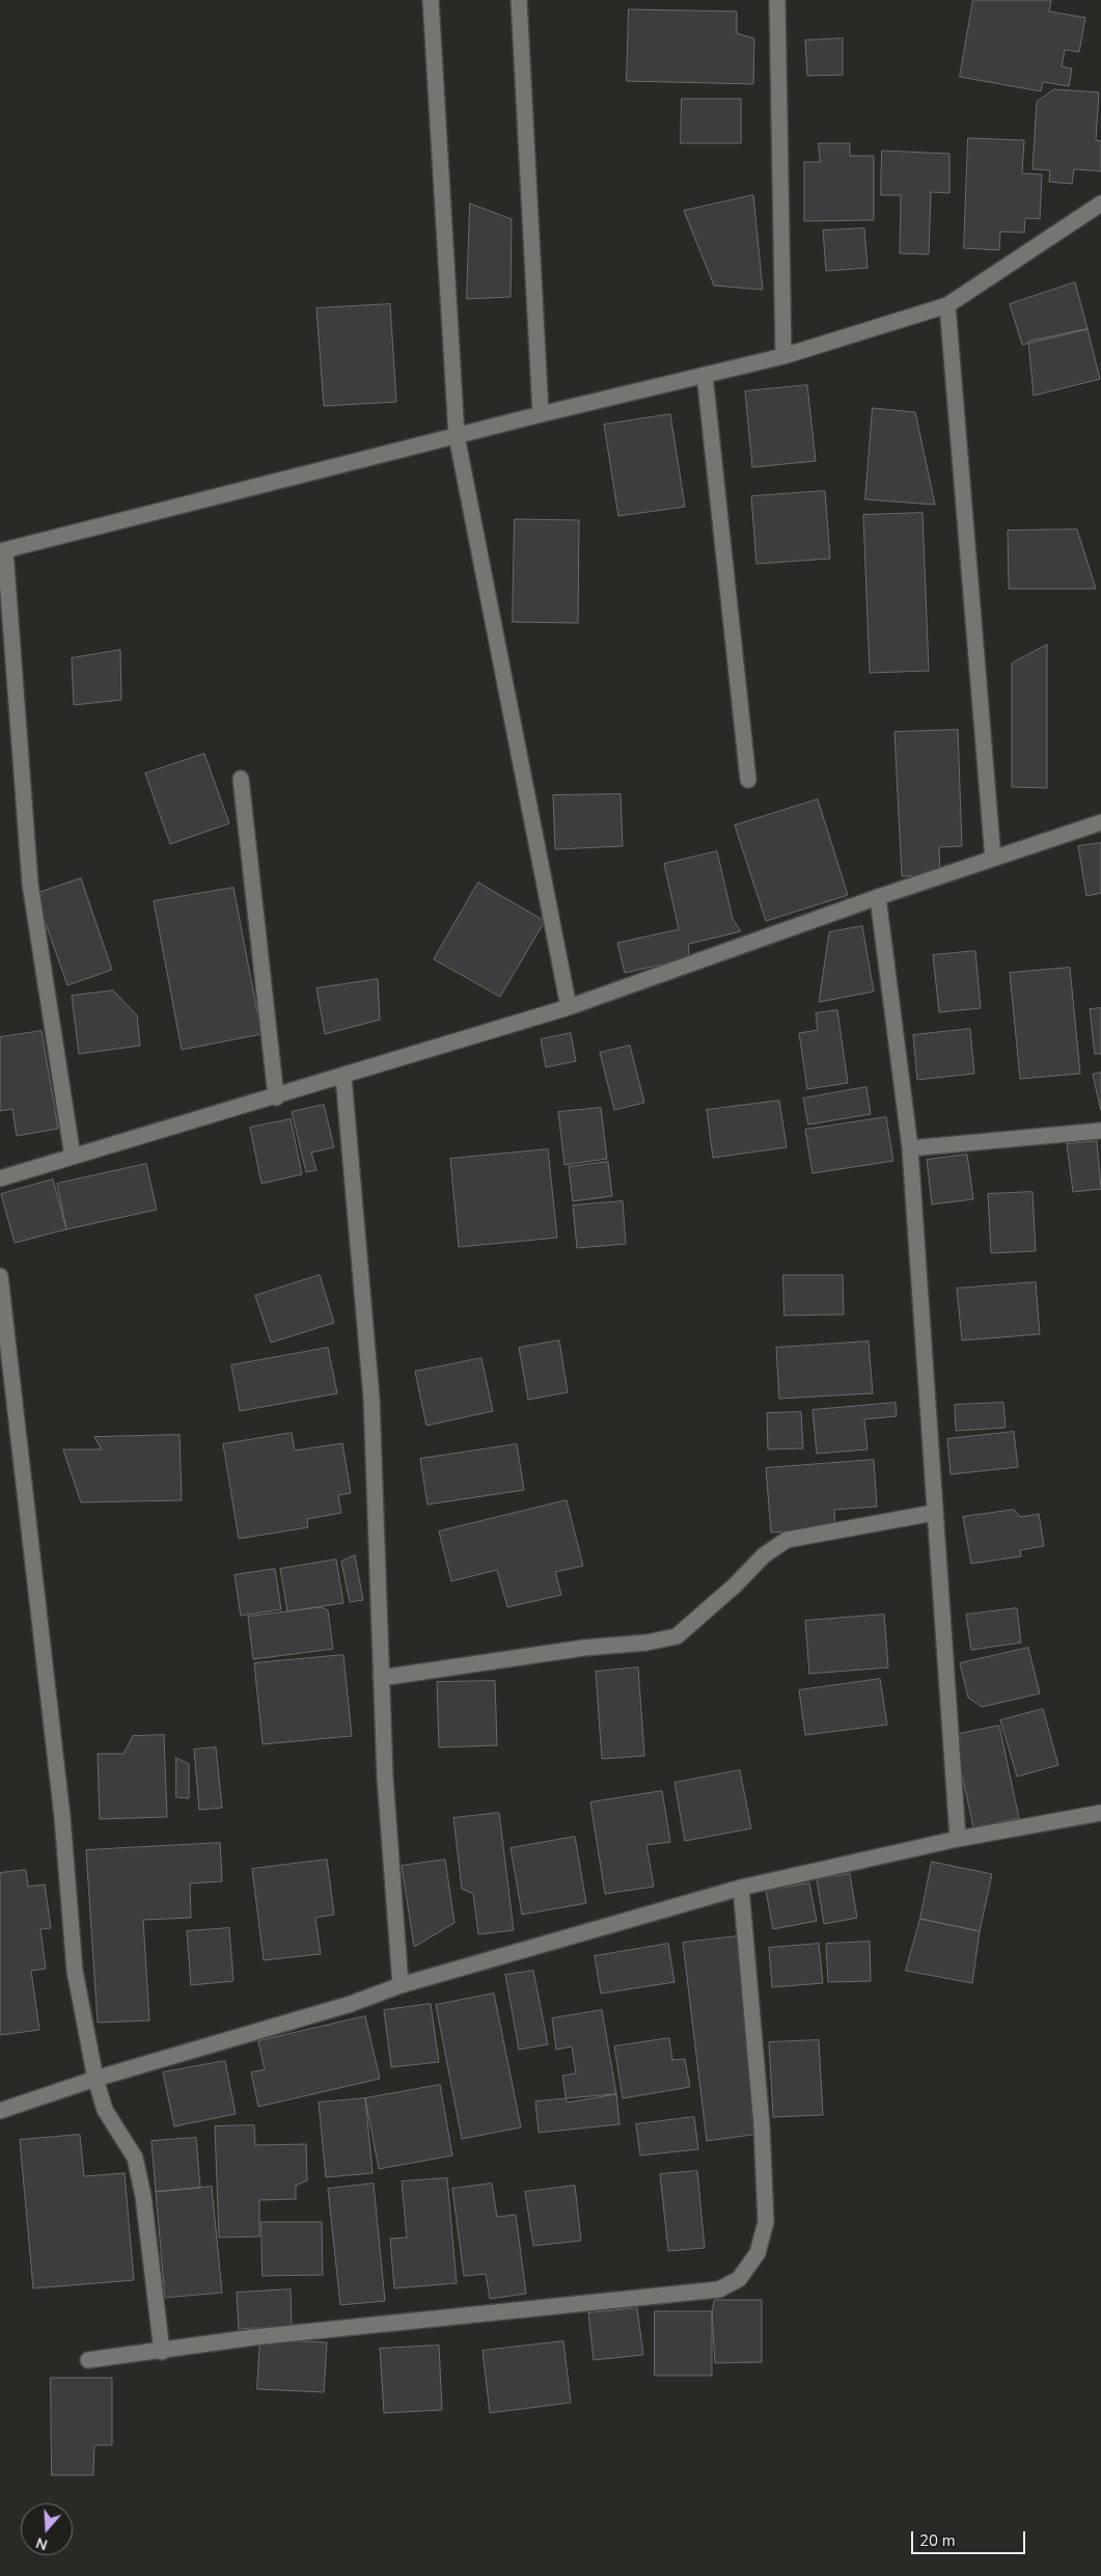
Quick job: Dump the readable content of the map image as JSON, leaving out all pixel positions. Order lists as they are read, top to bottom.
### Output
{
  "scale_bar": "20 m",
  "north": "bottom"
}
